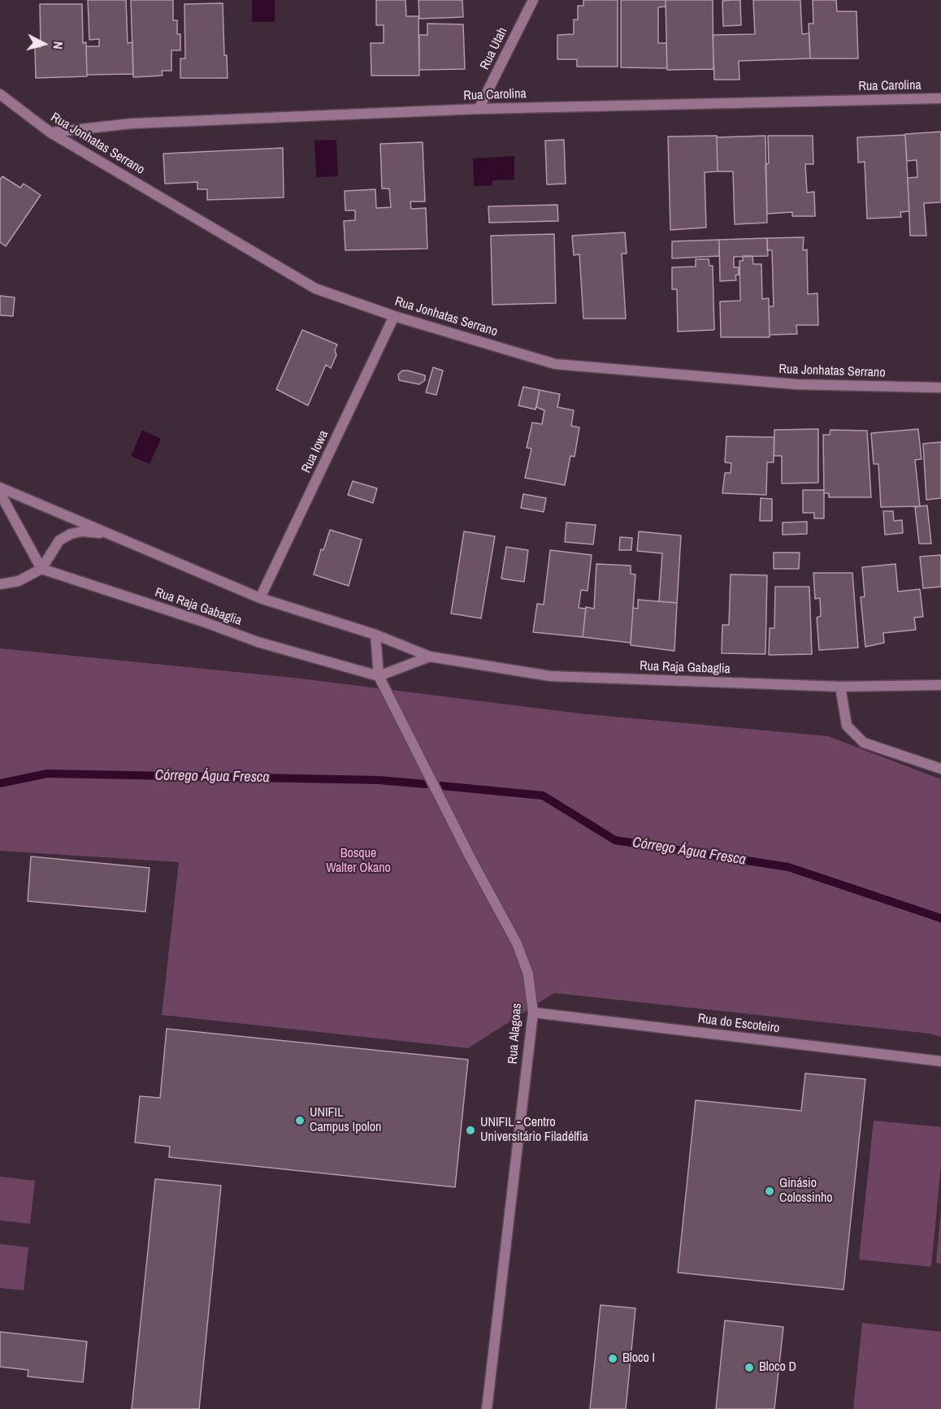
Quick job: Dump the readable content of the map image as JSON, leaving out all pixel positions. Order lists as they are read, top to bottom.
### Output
{
  "streets": {
    "street": [
      "Rua Utah",
      "Rua Carolina",
      "Rua Jonhatas Serrano",
      "Rua Iowa",
      "Rua Raja Gabaglia",
      "Rua do Escoteiro",
      "Rua Alagoas"
    ]
  },
  "crossings": [
    ["Rua Utah", "Rua Carolina"],
    ["Rua Carolina", "Rua Jonhatas Serrano"],
    ["Rua Jonhatas Serrano", "Rua Iowa"],
    ["Rua Iowa", "Rua Raja Gabaglia"],
    ["Rua Raja Gabaglia", "Rua Alagoas"],
    ["Rua do Escoteiro", "Rua Alagoas"]
  ],
  "water": ["Córrego Água Fresca"],
  "parks": ["Bosque Walter Okano"],
  "places": [
    "UNIFIL Campus Ipolon",
    "UNIFIL - Centro Universitário Filadélfia",
    "Ginásio Colossinho",
    "Bloco I",
    "Bloco D"
  ],
  "north": "right"
}
